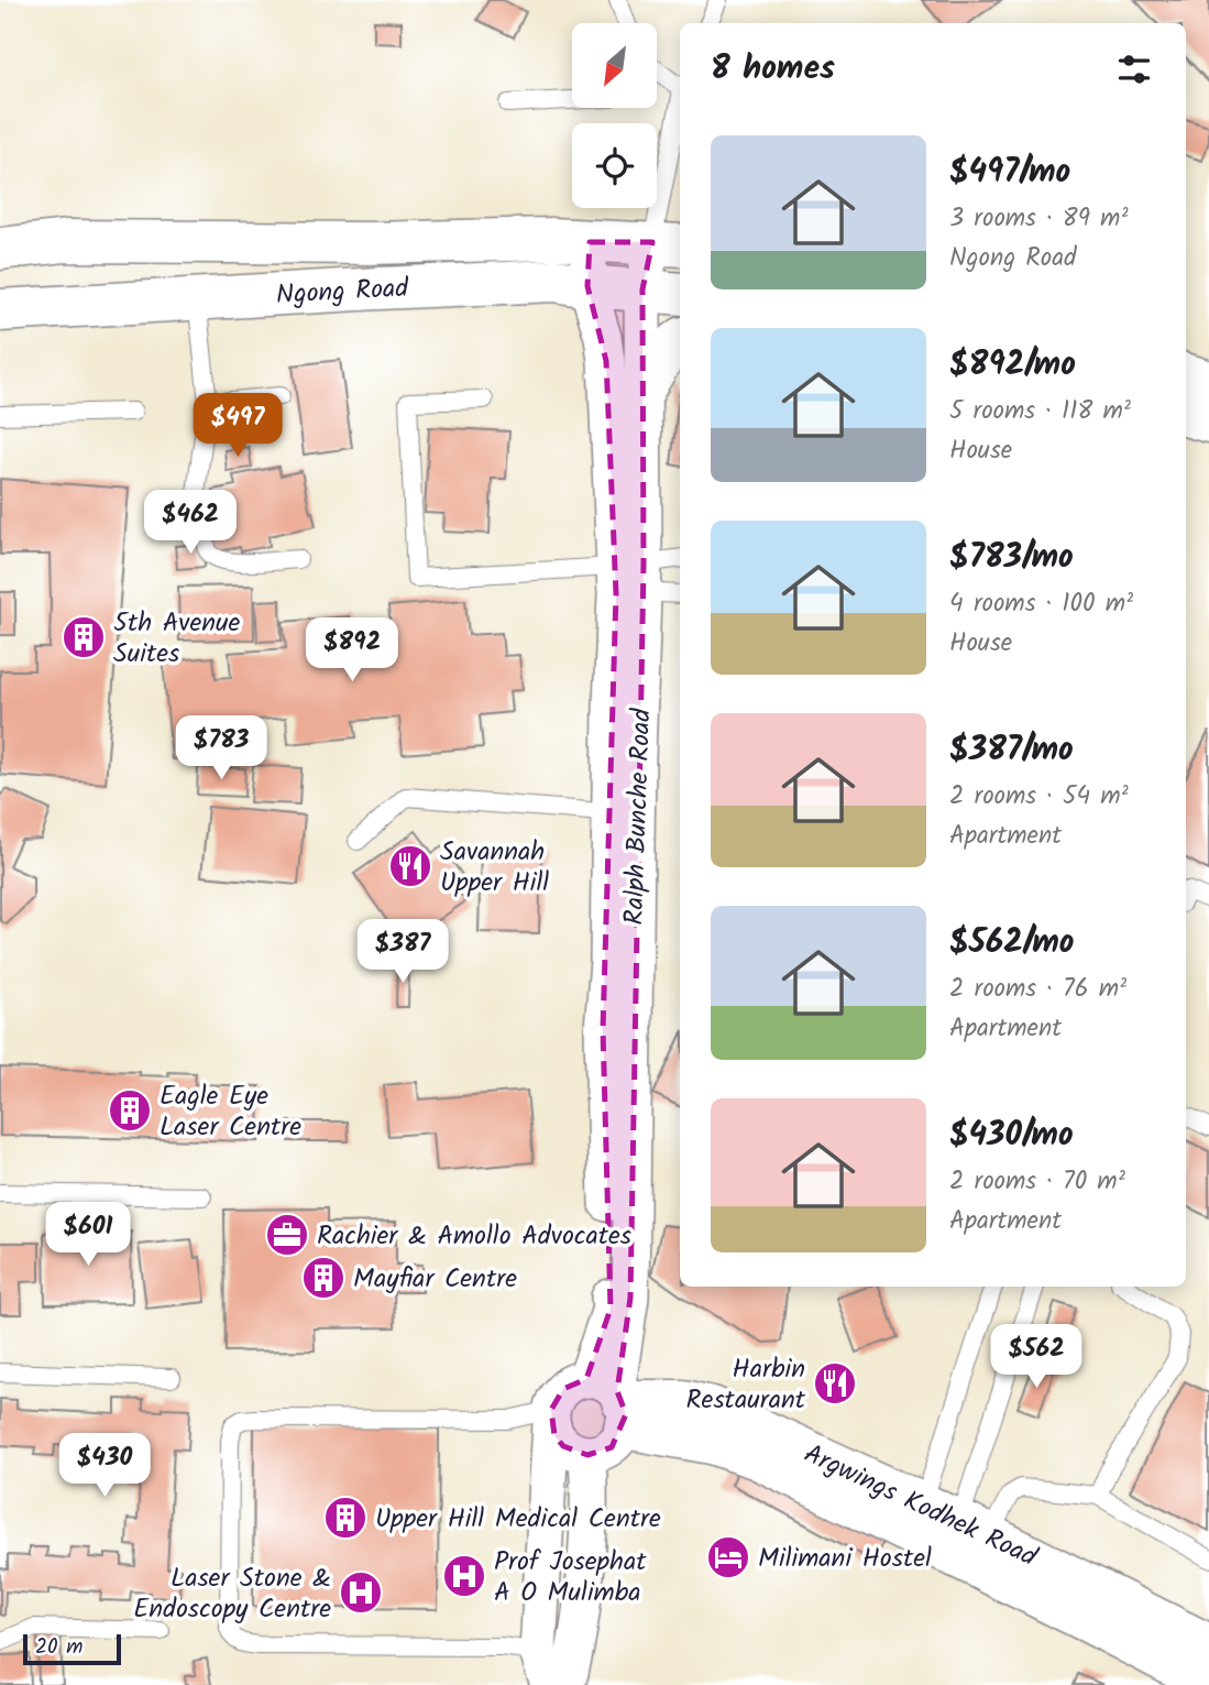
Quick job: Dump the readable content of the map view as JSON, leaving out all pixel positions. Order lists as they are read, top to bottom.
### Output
{
  "streets": {
    "main road": ["Ngong Road", "Argwings Kodhek Road"],
    "street": ["Ralph Bunche Road"]
  },
  "crossings": [
    ["Ngong Road", "Ralph Bunche Road"],
    ["Ralph Bunche Road", "Argwings Kodhek Road"]
  ],
  "places": {
    "building": [
      "5th Avenue Suites",
      "Eagle Eye Laser Centre",
      "Mayfiar Centre",
      "Upper Hill Medical Centre"
    ],
    "restaurant": ["Savannah Upper Hill", "Harbin Restaurant"],
    "office": ["Rachier & Amollo Advocates"],
    "hotel": ["Milimani Hostel"],
    "hospital": ["Prof Josephat A O Mulimba", "Laser Stone & Endoscopy Centre"]
  },
  "scale_bar": "20 m",
  "north": "bottom left",
  "page": {
    "heading": "8 homes",
    "list": [
      {
        "name": "$497/mo",
        "note": "3 rooms · 89 m² · Ngong Road"
      },
      {
        "name": "$892/mo",
        "note": "5 rooms · 118 m² · House"
      },
      {
        "name": "$783/mo",
        "note": "4 rooms · 100 m² · House"
      },
      {
        "name": "$387/mo",
        "note": "2 rooms · 54 m² · Apartment"
      },
      {
        "name": "$562/mo",
        "note": "2 rooms · 76 m² · Apartment"
      },
      {
        "name": "$430/mo",
        "note": "2 rooms · 70 m² · Apartment"
      }
    ],
    "price": [
      "$497",
      "$462",
      "$892",
      "$783",
      "$387",
      "$601",
      "$562",
      "$430"
    ],
    "scale": "20 m"
  }
}
